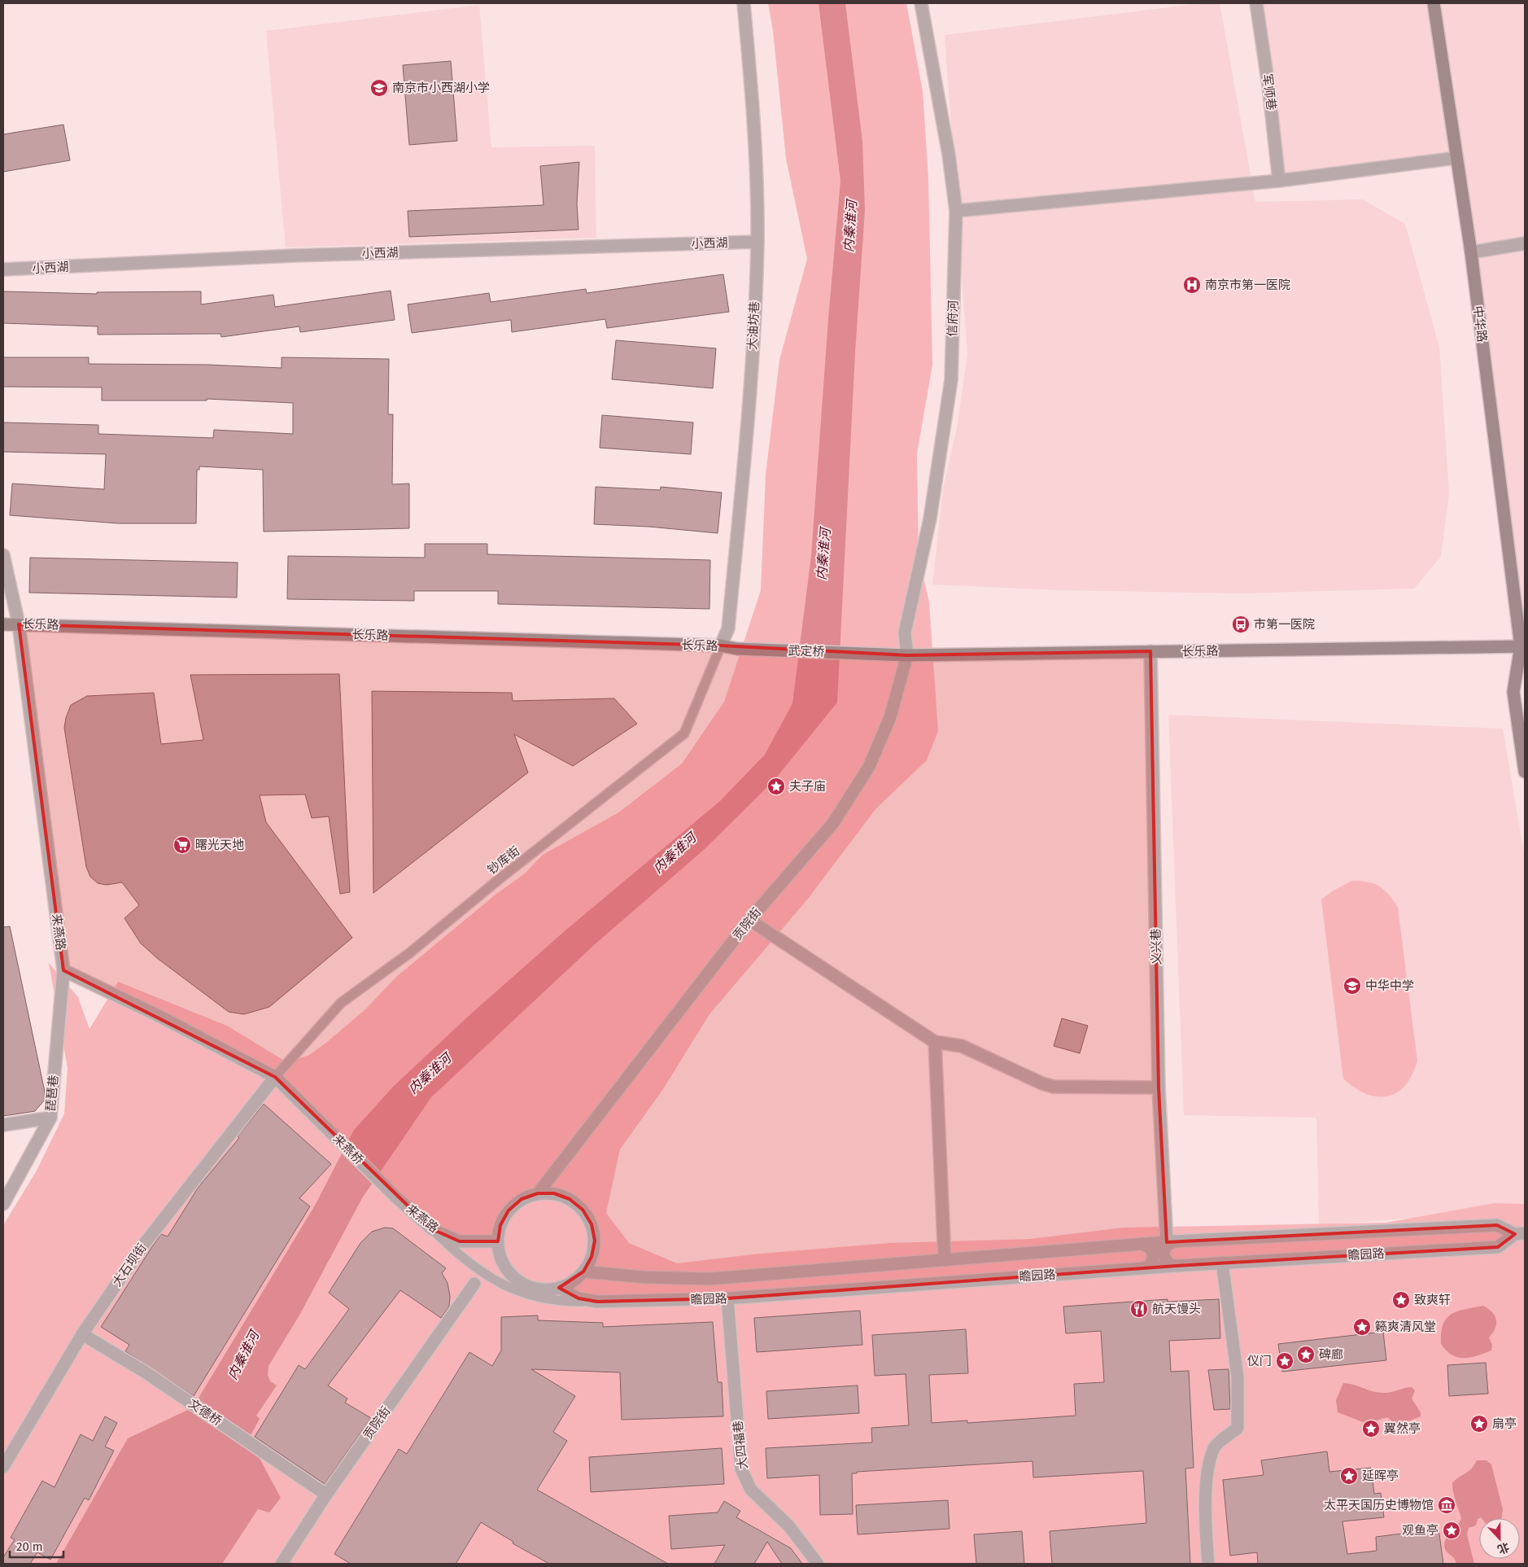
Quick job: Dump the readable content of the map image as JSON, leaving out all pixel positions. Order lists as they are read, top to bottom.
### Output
{
  "streets": {
    "main road": ["中华路", "长乐路", "武定桥"],
    "street": [
      "军师巷",
      "小西湖",
      "信府河",
      "大油坊巷",
      "贡院街",
      "来燕路",
      "义兴巷",
      "琵琶巷",
      "来燕桥",
      "瞻园路",
      "大石坝街",
      "文德桥",
      "大四福巷"
    ],
    "lane": ["钞库街"]
  },
  "crossings": [
    ["小西湖", "大油坊巷"],
    ["信府河", "贡院街"],
    ["中华路", "长乐路"],
    ["大油坊巷", "长乐路"],
    ["大油坊巷", "钞库街"],
    ["长乐路", "武定桥"],
    ["长乐路", "钞库街"],
    ["长乐路", "贡院街"],
    ["长乐路", "来燕路"],
    ["长乐路", "义兴巷"],
    ["钞库街", "来燕桥"],
    ["钞库街", "大石坝街"],
    ["贡院街", "来燕路"],
    ["贡院街", "瞻园路"],
    ["贡院街", "文德桥"],
    ["来燕路", "琵琶巷"],
    ["来燕路", "来燕桥"],
    ["来燕路", "瞻园路"],
    ["义兴巷", "瞻园路"],
    ["来燕桥", "大石坝街"],
    ["瞻园路", "大四福巷"],
    ["大石坝街", "文德桥"]
  ],
  "water": ["内秦淮河"],
  "places": {
    "school or university": ["南京市小西湖小学", "中华中学"],
    "hospital": ["南京市第一医院"],
    "bus stop": ["市第一医院"],
    "place": [
      "夫子庙",
      "致爽轩",
      "籁爽清风堂",
      "碑廊",
      "仪门",
      "扇亭",
      "翼然亭",
      "延晖亭",
      "观鱼亭"
    ],
    "supermarket": ["曙光天地"],
    "restaurant": ["航天馒头"],
    "museum": ["太平天国历史博物馆"]
  },
  "scale_bar": "20 m",
  "north": "bottom"
}
